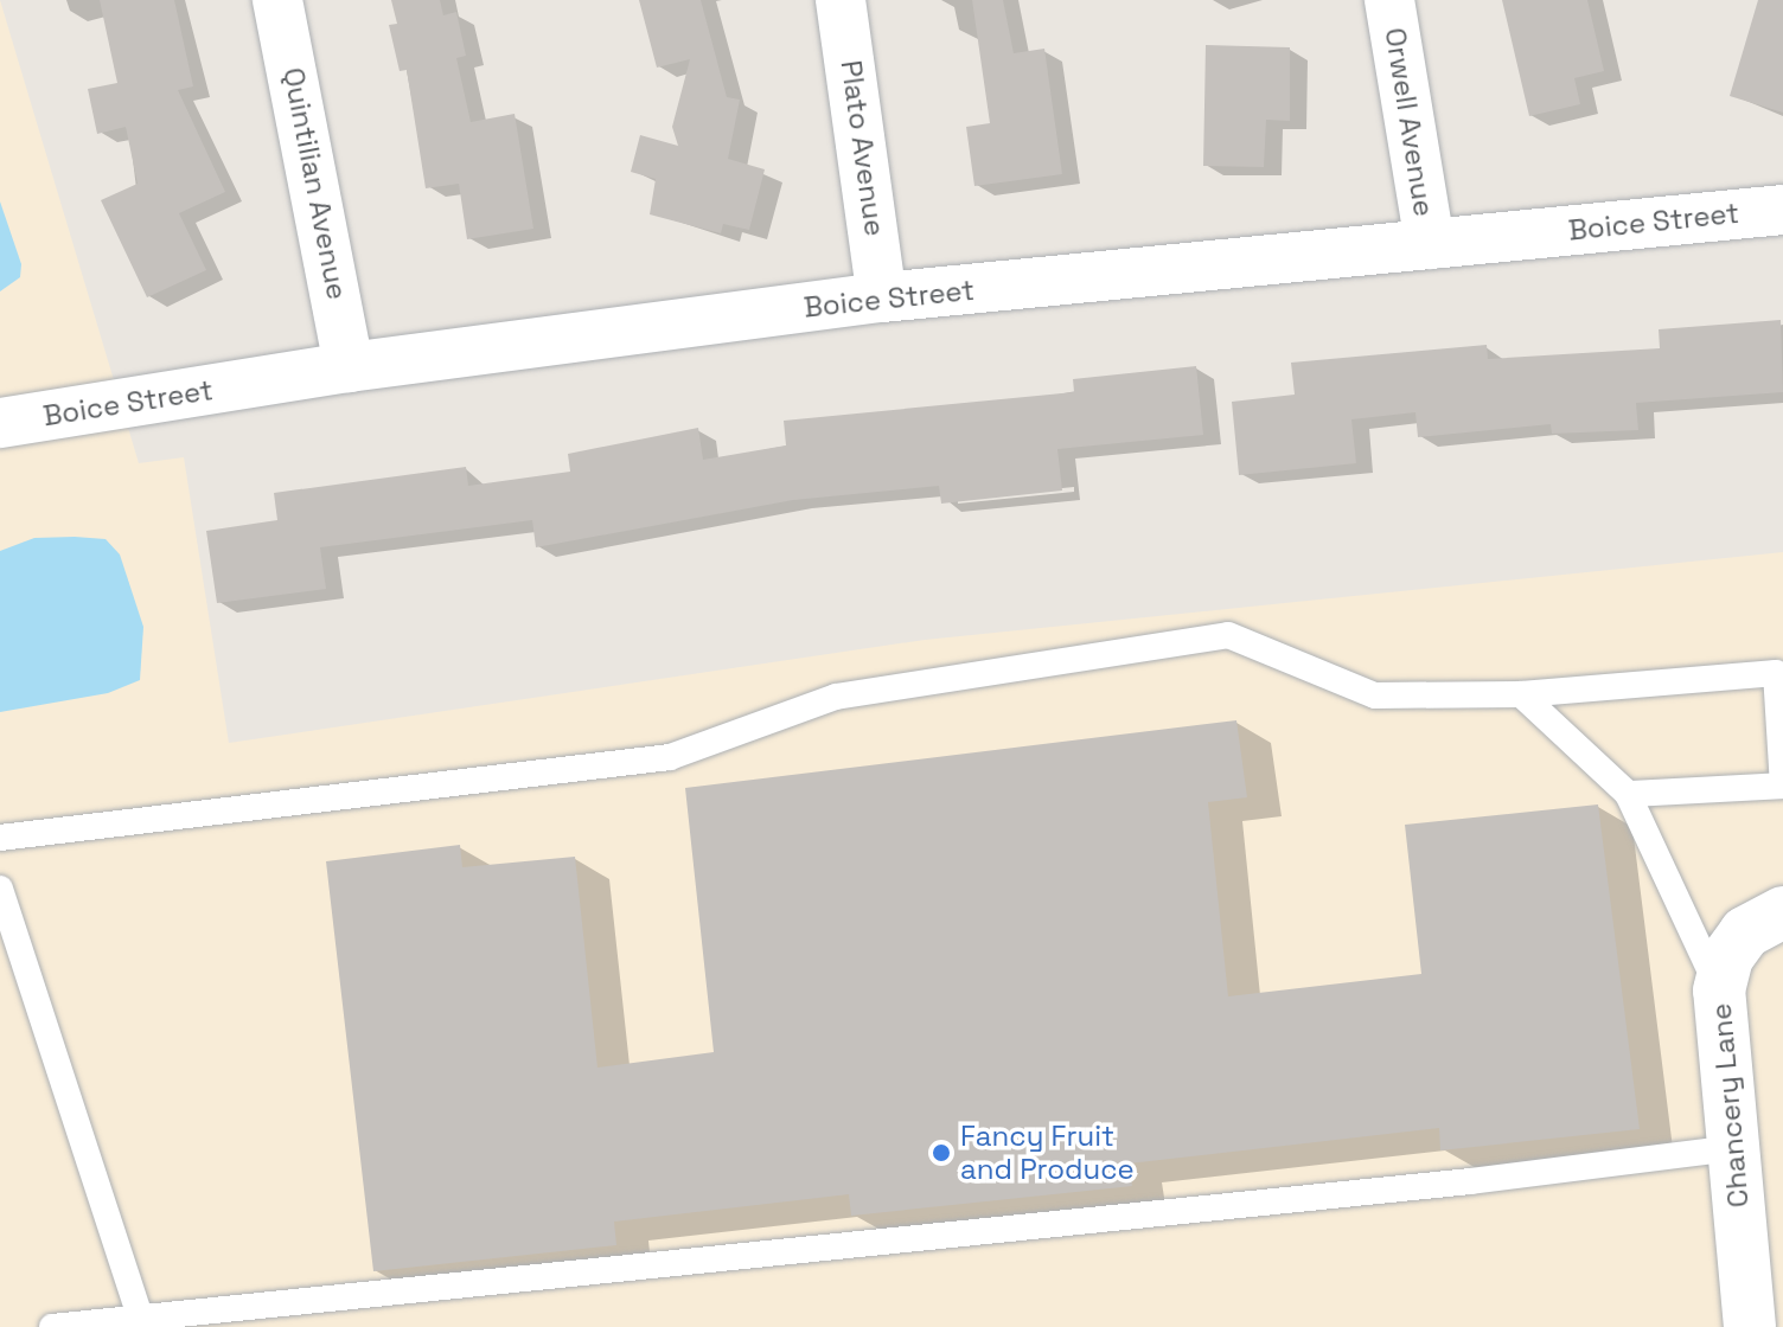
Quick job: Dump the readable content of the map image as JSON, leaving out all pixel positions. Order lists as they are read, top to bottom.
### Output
{
  "streets": {
    "street": [
      "Orwell Avenue",
      "Plato Avenue",
      "Quintilian Avenue",
      "Boice Street",
      "Chancery Lane"
    ]
  },
  "crossings": [
    ["Orwell Avenue", "Boice Street"],
    ["Plato Avenue", "Boice Street"],
    ["Quintilian Avenue", "Boice Street"]
  ],
  "places": ["Fancy Fruit and Produce"]
}
